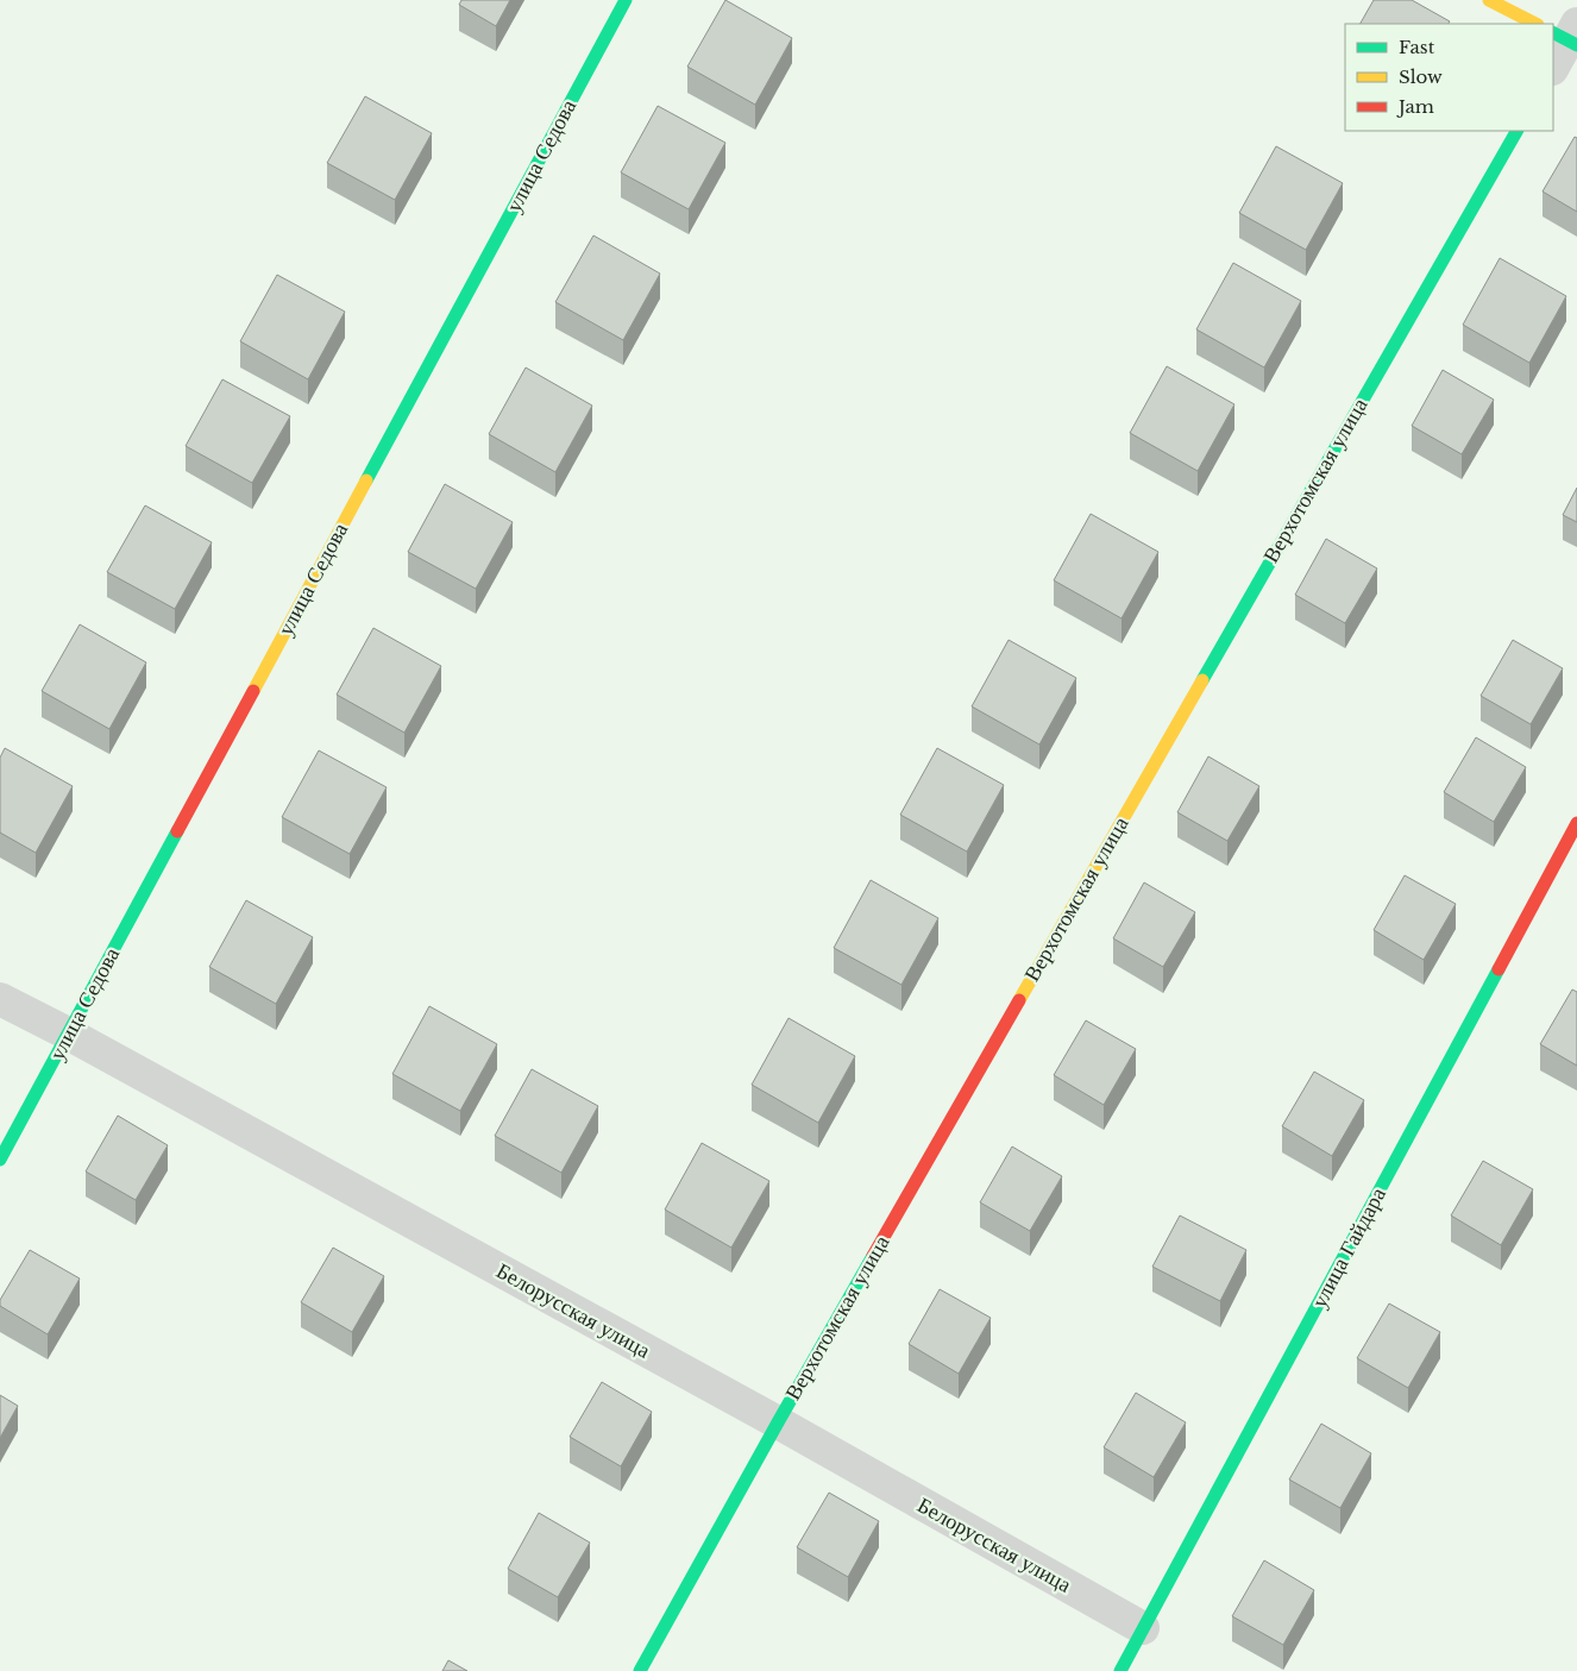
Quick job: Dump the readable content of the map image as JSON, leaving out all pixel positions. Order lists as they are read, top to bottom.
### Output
{
  "streets": {
    "street": [
      "улица Седова",
      "Верхотомская улица",
      "улица Гайдара",
      "Белорусская улица"
    ]
  },
  "crossings": [
    ["улица Седова", "Белорусская улица"],
    ["Верхотомская улица", "Белорусская улица"],
    ["улица Гайдара", "Белорусская улица"]
  ],
  "legend": ["Fast", "Slow", "Jam"]
}
